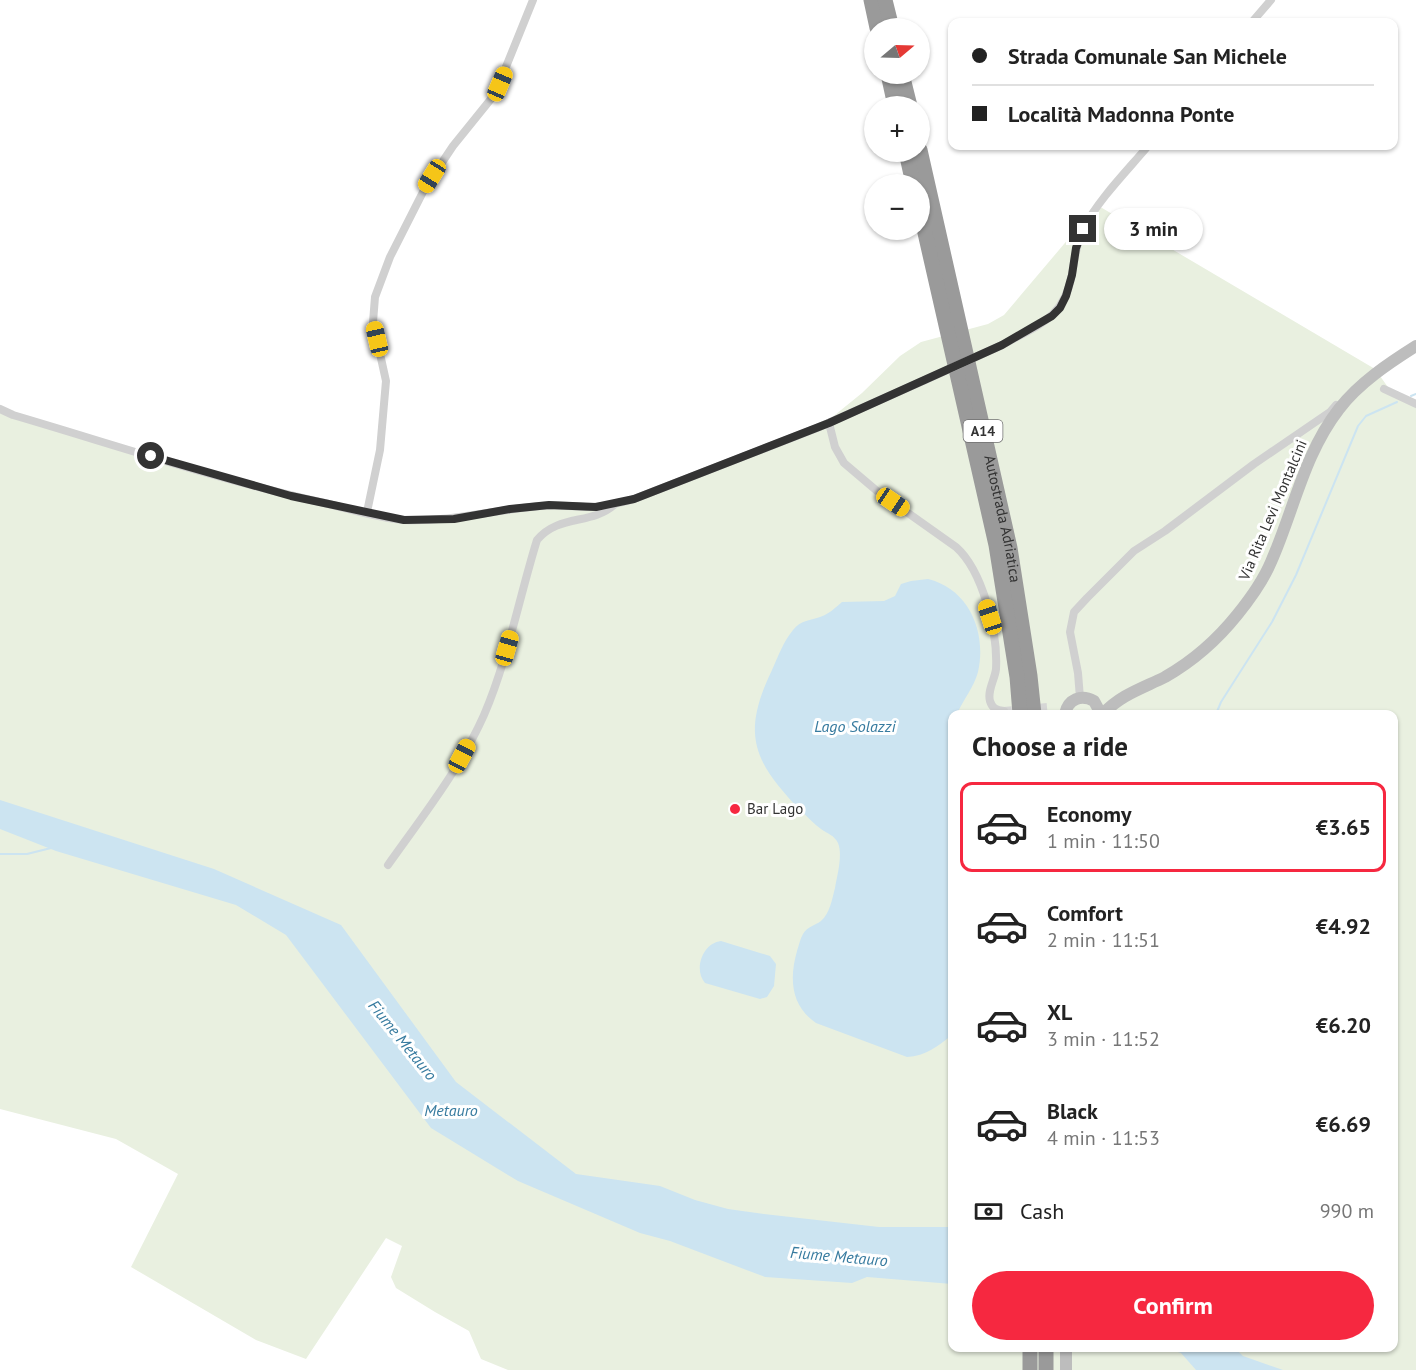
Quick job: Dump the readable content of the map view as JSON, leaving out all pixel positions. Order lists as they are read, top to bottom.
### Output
{
  "streets": {
    "highway": ["A14", "Autostrada Adriatica"],
    "main road": ["Via Rita Levi Montalcini"]
  },
  "water": ["Lago Solazzi", "Fiume Metauro", "Metauro"],
  "places": ["Bar Lago"],
  "north": "right",
  "page": {
    "map_buttons": ["+", "−"],
    "banner": ["Strada Comunale San Michele", "Località Madonna Ponte"],
    "bubble": "3 min",
    "heading": "Choose a ride",
    "list": [
      {
        "name": "Economy",
        "note": "1 min · 11:50",
        "value": "€3.65"
      },
      {
        "name": "Comfort",
        "note": "2 min · 11:51",
        "value": "€4.92"
      },
      {
        "name": "XL",
        "note": "3 min · 11:52",
        "value": "€6.20"
      },
      {
        "name": "Black",
        "note": "4 min · 11:53",
        "value": "€6.69"
      }
    ],
    "pay": ["Cash", "990 m"],
    "buttons": "Confirm"
  }
}
